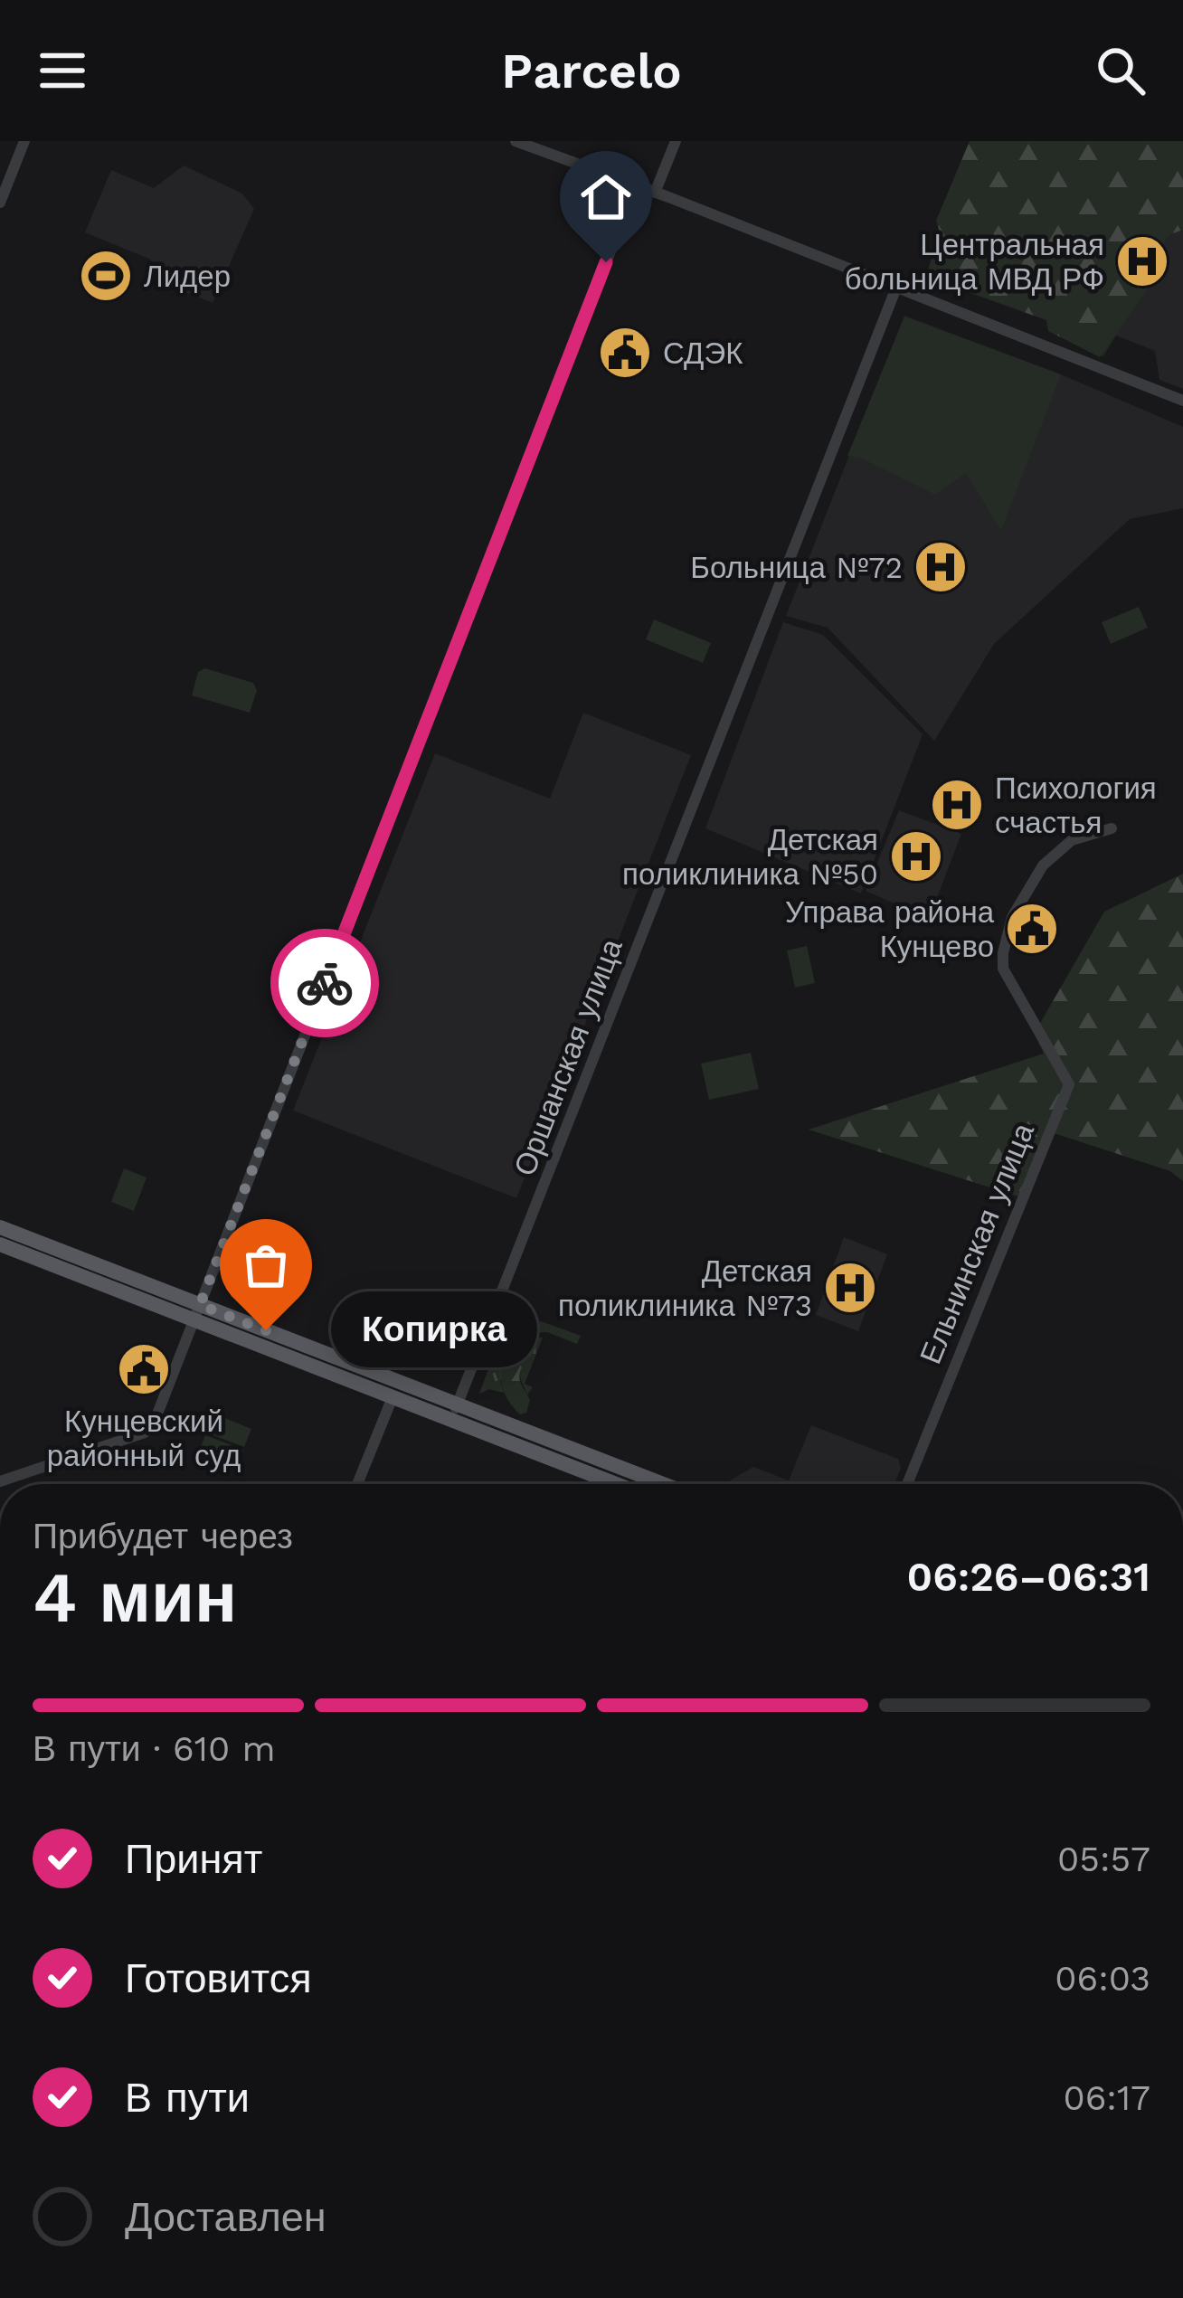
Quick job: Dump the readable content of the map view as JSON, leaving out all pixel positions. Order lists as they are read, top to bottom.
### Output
{
  "streets": {
    "street": ["Оршанская улица", "Ельнинская улица"]
  },
  "places": {
    "hospital": [
      "Центральная больница МВД РФ",
      "Больница №72",
      "Психология счастья",
      "Детская поликлиника №50",
      "Детская поликлиника №73"
    ],
    "sports": ["Лидер"],
    "public building": ["СДЭК", "Управа района Кунцево", "Кунцевский районный суд"],
    "other": ["Копирка"]
  },
  "page": {
    "header": "Parcelo",
    "bubble": "Копирка",
    "heading": ["4 мин", "Прибудет через", "06:26–06:31"],
    "bar": "В пути · 610 m",
    "list": [
      ["Принят", "05:57"],
      ["Готовится", "06:03"],
      ["В пути", "06:17"],
      "Доставлен"
    ]
  }
}
